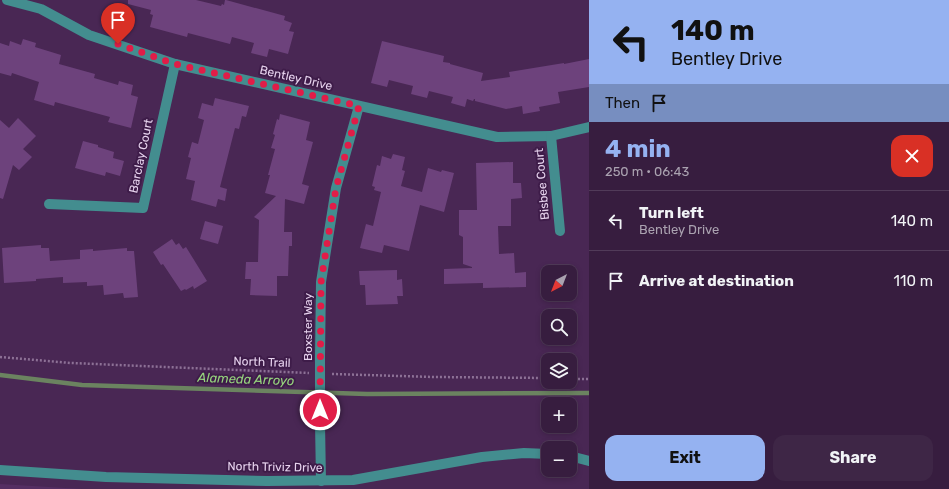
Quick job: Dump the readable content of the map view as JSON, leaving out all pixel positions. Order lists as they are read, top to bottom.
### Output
{
  "streets": {
    "street": [
      "Bentley Drive",
      "Barclay Court",
      "Bisbee Court",
      "Boxster Way",
      "North Triviz Drive"
    ],
    "path": ["North Trail"]
  },
  "crossings": [
    ["Bentley Drive", "Barclay Court"],
    ["Bentley Drive", "Bisbee Court"],
    ["Bentley Drive", "Boxster Way"],
    ["Boxster Way", "North Triviz Drive"]
  ],
  "water": ["Alameda Arroyo"],
  "north": "bottom left",
  "page": {
    "turn": ["140 m", "Bentley Drive"],
    "then": "Then",
    "heading": ["4 min", "250 m · 06:43"],
    "list": [
      {
        "name": "Turn left",
        "note": "Bentley Drive",
        "value": "140 m"
      },
      {
        "name": "Arrive at destination",
        "value": "110 m"
      }
    ],
    "map_buttons": ["+", "−"],
    "buttons": ["Exit", "Share"]
  }
}
